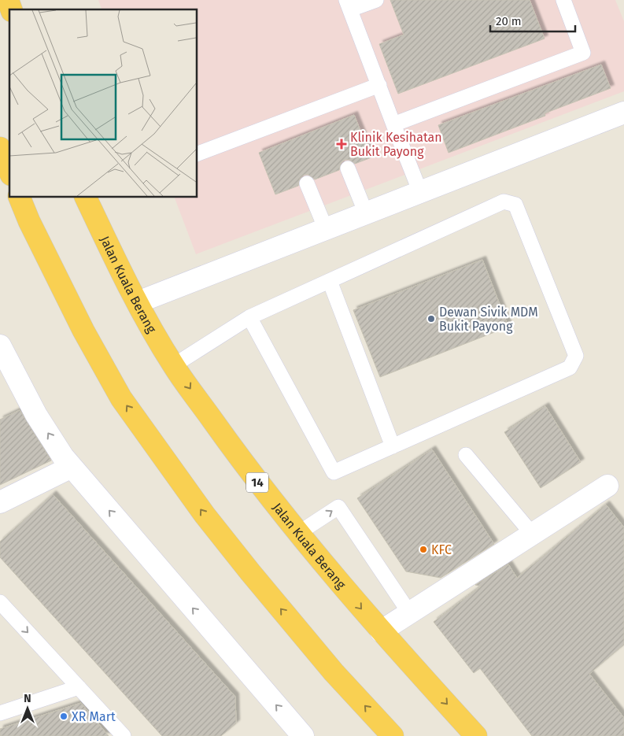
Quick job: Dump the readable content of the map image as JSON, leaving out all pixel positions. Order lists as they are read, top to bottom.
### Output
{
  "streets": {
    "highway": ["Jalan Kuala Berang", "14"]
  },
  "places": {
    "health": ["Klinik Kesihatan Bukit Payong"],
    "other": ["Dewan Sivik MDM Bukit Payong", "KFC", "XR Mart"]
  },
  "scale_bar": "20 m",
  "north": "top"
}
